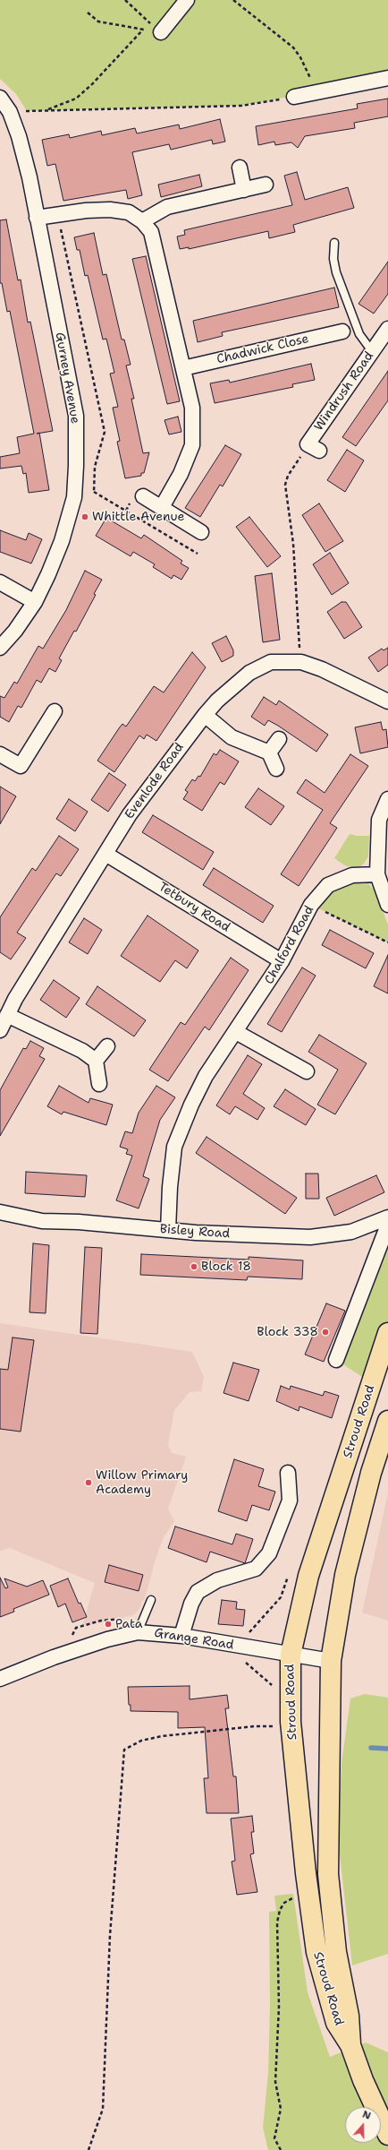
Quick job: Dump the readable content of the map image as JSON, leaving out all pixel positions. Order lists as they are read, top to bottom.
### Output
{
  "streets": {
    "main road": ["Stroud Road"],
    "street": [
      "Chadwick Close",
      "Gurney Avenue",
      "Windrush Road",
      "Evenlode Road",
      "Tetbury Road",
      "Chalford Road",
      "Bisley Road",
      "Grange Road"
    ]
  },
  "crossings": [
    ["Evenlode Road", "Tetbury Road"],
    ["Tetbury Road", "Chalford Road"],
    ["Chalford Road", "Bisley Road"],
    ["Stroud Road", "Grange Road"]
  ],
  "places": [
    "Whittle Avenue",
    "Block 18",
    "Block 338",
    "Willow Primary Academy",
    "Pata"
  ],
  "north": "top"
}
